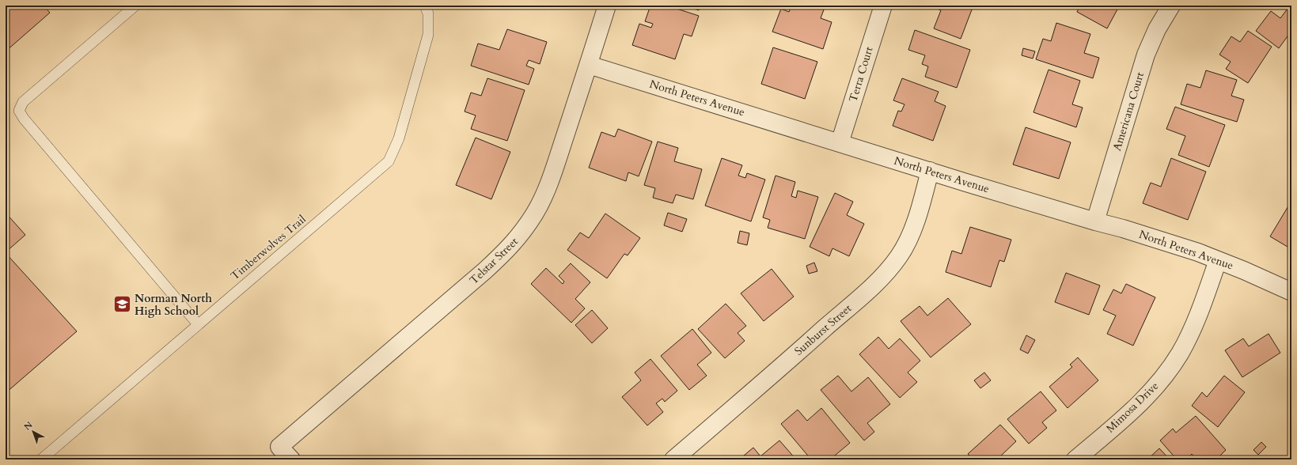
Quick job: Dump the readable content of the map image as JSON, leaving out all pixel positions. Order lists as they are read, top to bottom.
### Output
{
  "streets": {
    "street": [
      "Terra Court",
      "North Peters Avenue",
      "Americana Court",
      "Telstar Street",
      "Sunburst Street",
      "Mimosa Drive"
    ],
    "lane": ["Timberwolves Trail"]
  },
  "crossings": [
    ["Terra Court", "North Peters Avenue"],
    ["North Peters Avenue", "Americana Court"],
    ["North Peters Avenue", "Telstar Street"],
    ["North Peters Avenue", "Sunburst Street"],
    ["North Peters Avenue", "Mimosa Drive"]
  ],
  "places": {
    "school or university": ["Norman North High School"]
  },
  "north": "top left"
}
